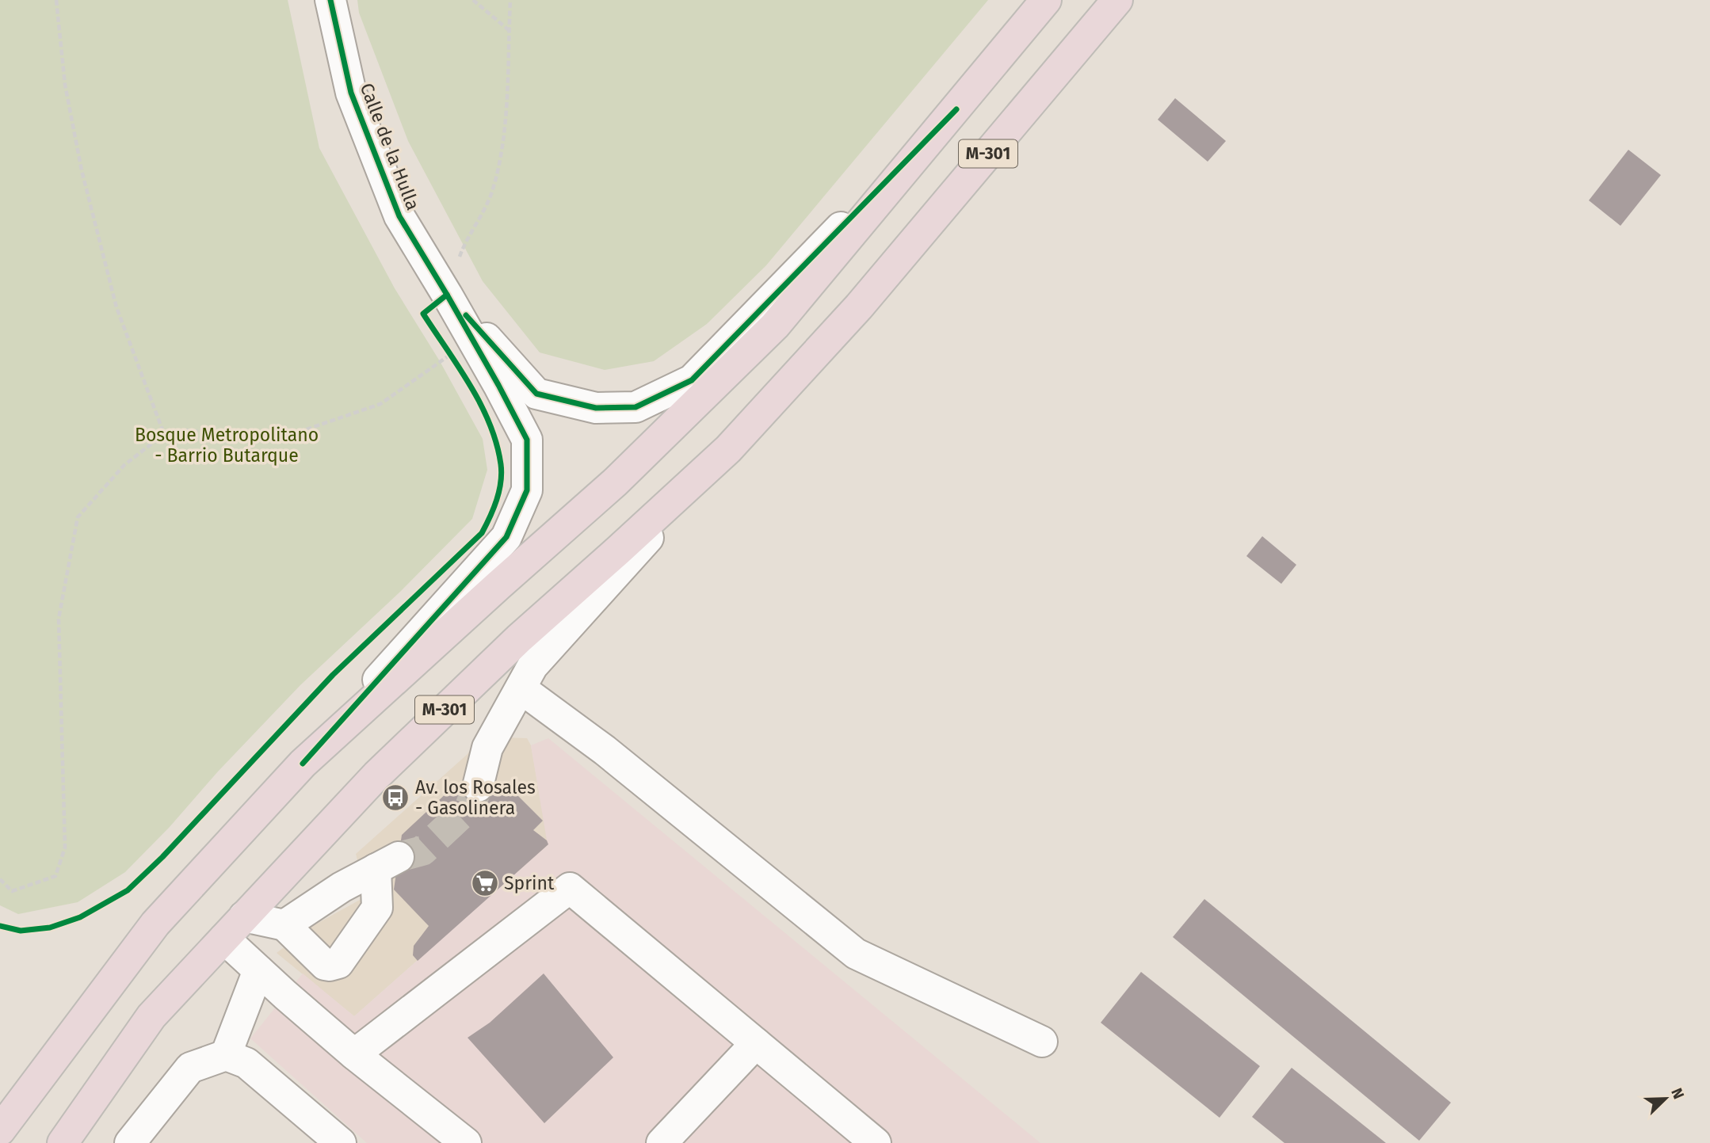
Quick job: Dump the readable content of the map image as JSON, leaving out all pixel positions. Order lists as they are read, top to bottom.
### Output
{
  "streets": {
    "highway": ["M-301"],
    "street": ["Calle de la Hulla"]
  },
  "parks": ["Bosque Metropolitano - Barrio Butarque"],
  "places": {
    "bus stop": ["Av. los Rosales - Gasolinera"],
    "supermarket": ["Sprint"]
  },
  "north": "top right"
}
